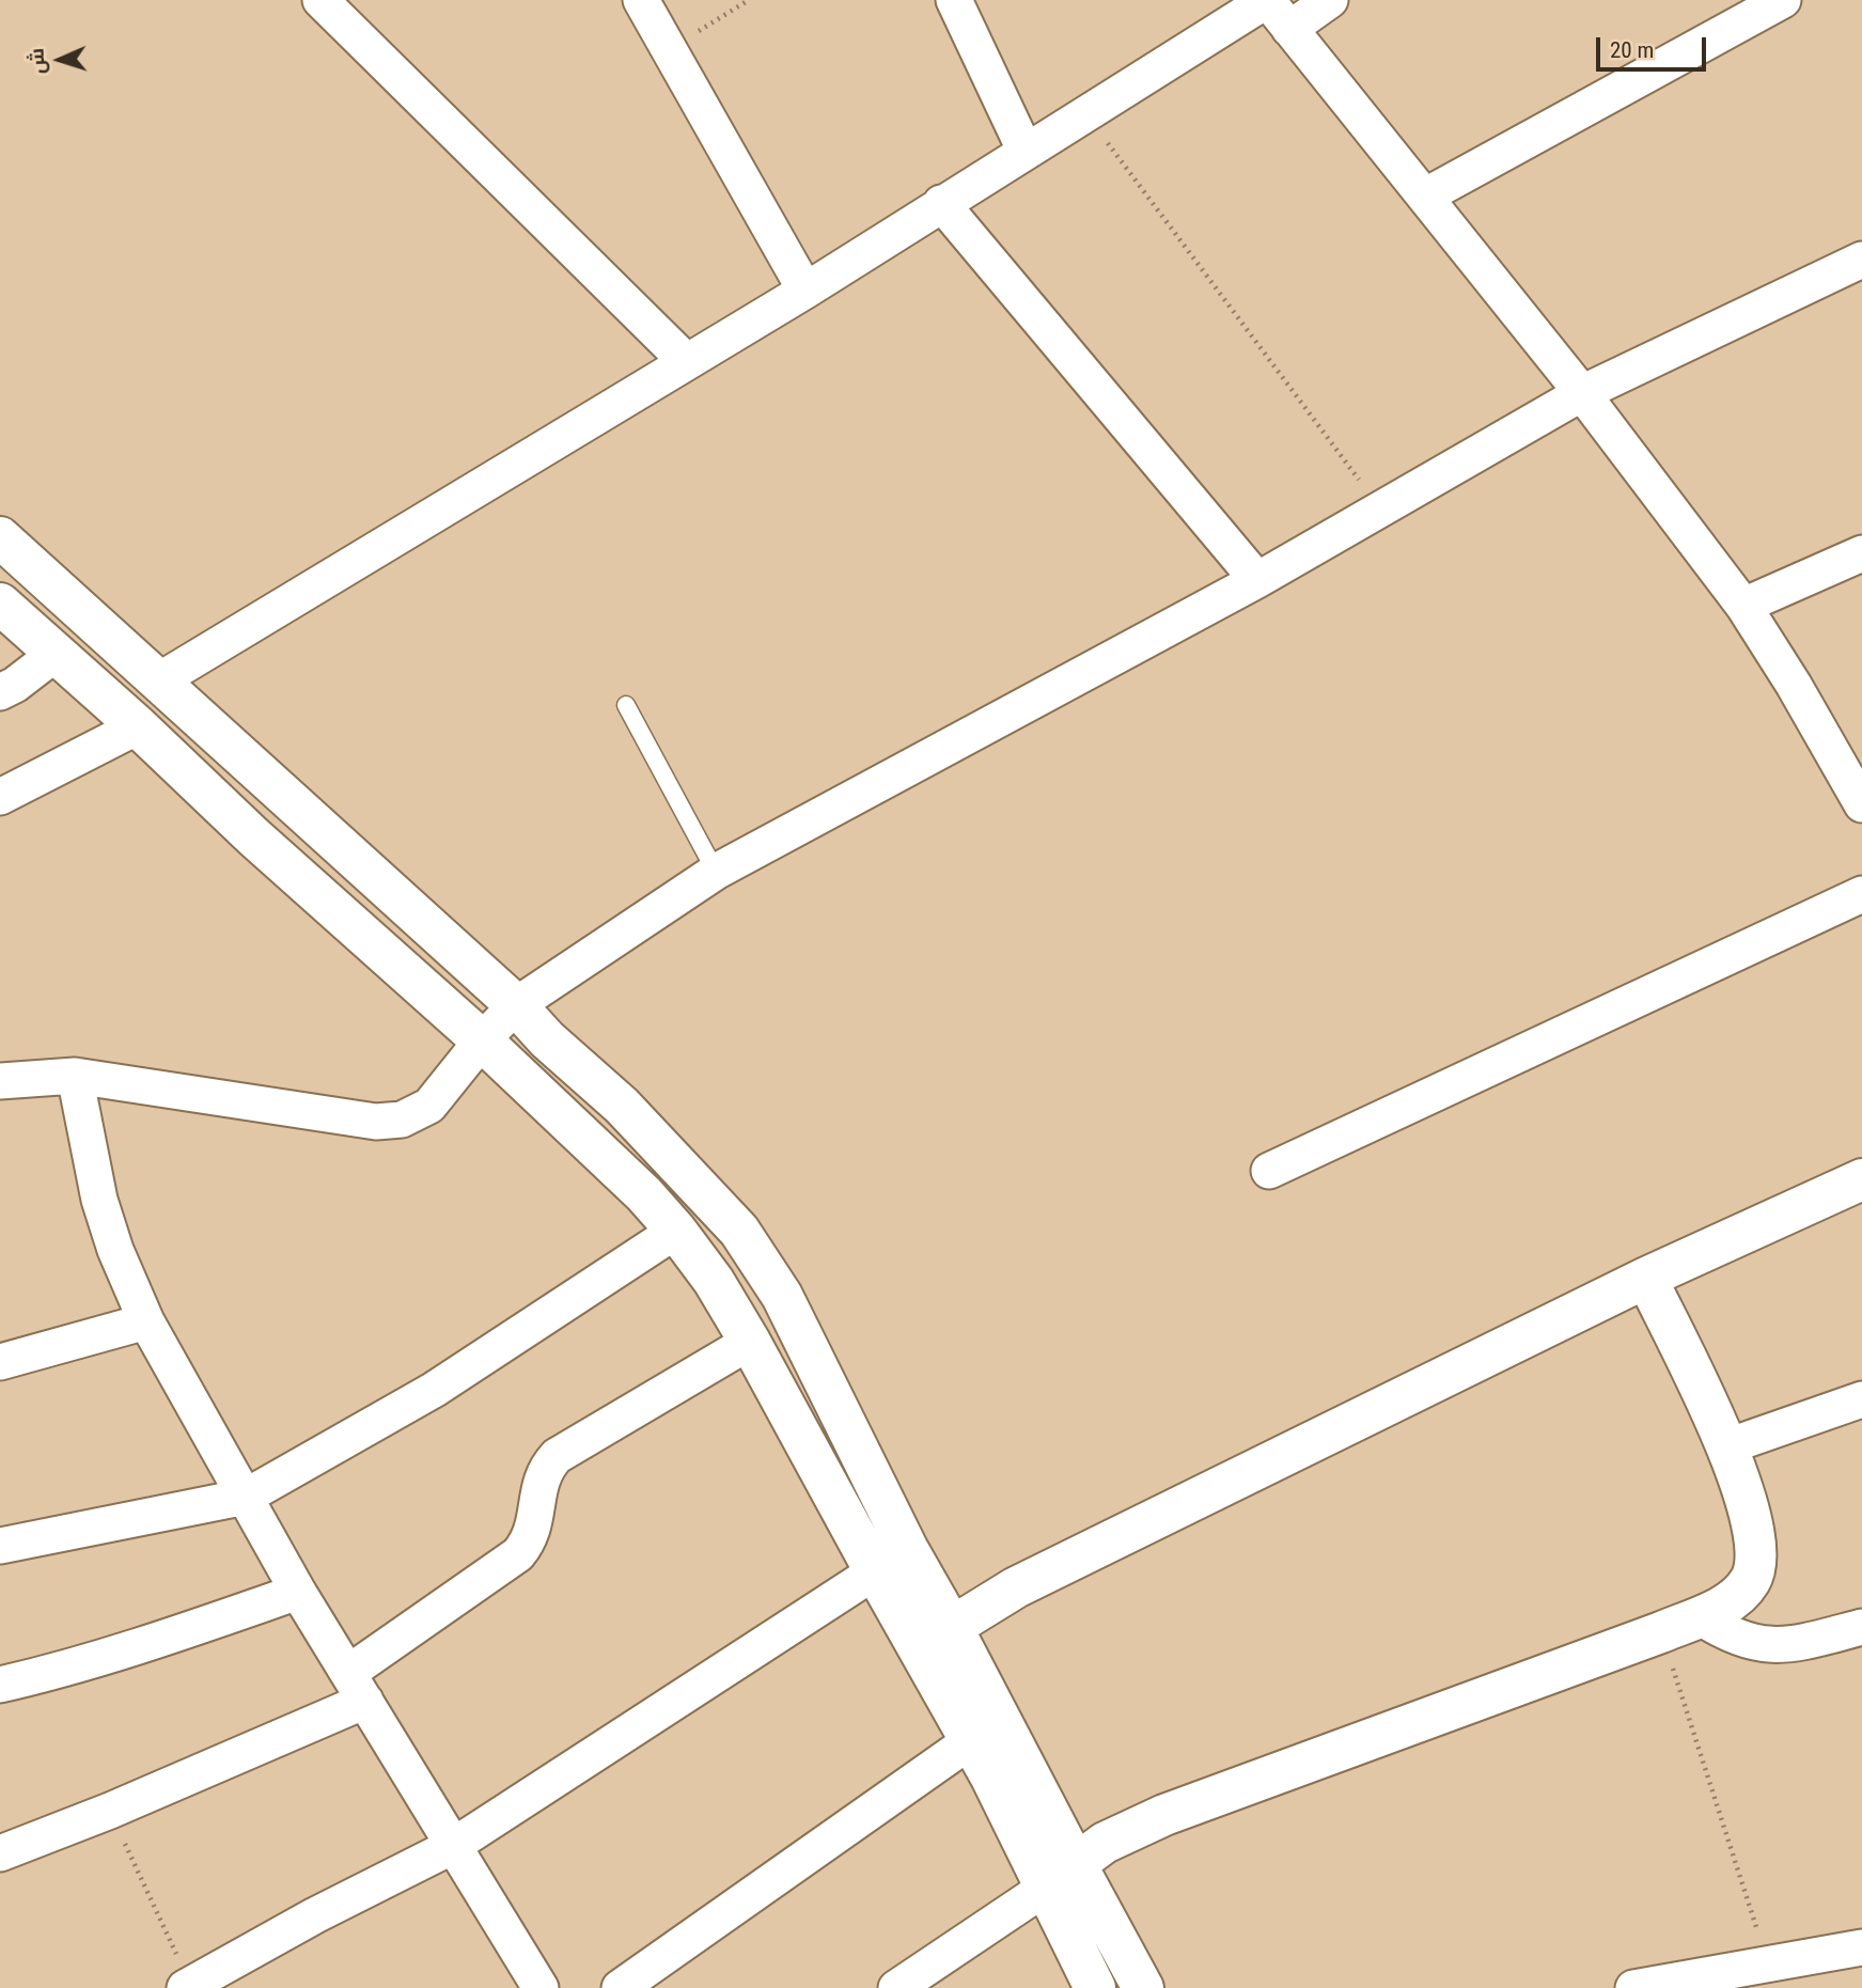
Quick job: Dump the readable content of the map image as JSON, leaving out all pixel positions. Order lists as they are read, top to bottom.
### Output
{
  "scale_bar": "20 m",
  "north": "left"
}
